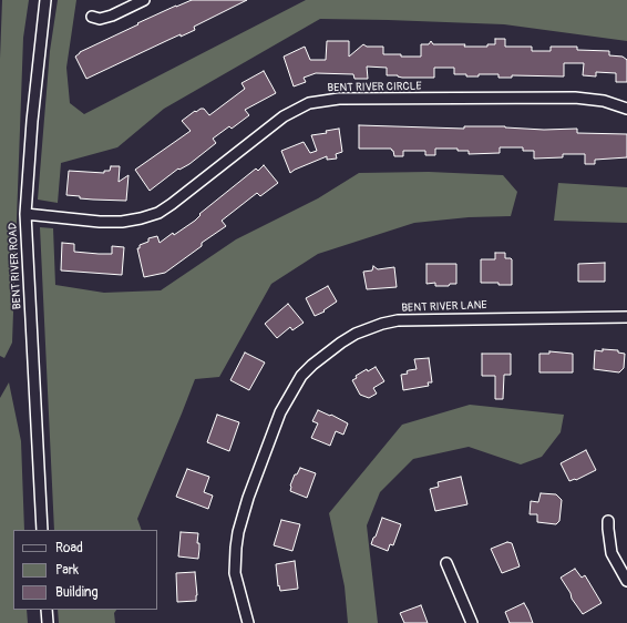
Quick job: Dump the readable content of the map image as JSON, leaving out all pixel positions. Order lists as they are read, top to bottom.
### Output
{
  "streets": {
    "street": ["BENT RIVER CIRCLE", "BENT RIVER ROAD", "BENT RIVER LANE"]
  },
  "crossings": [
    ["BENT RIVER CIRCLE", "BENT RIVER ROAD"]
  ],
  "legend": ["Road", "Park", "Building"]
}
